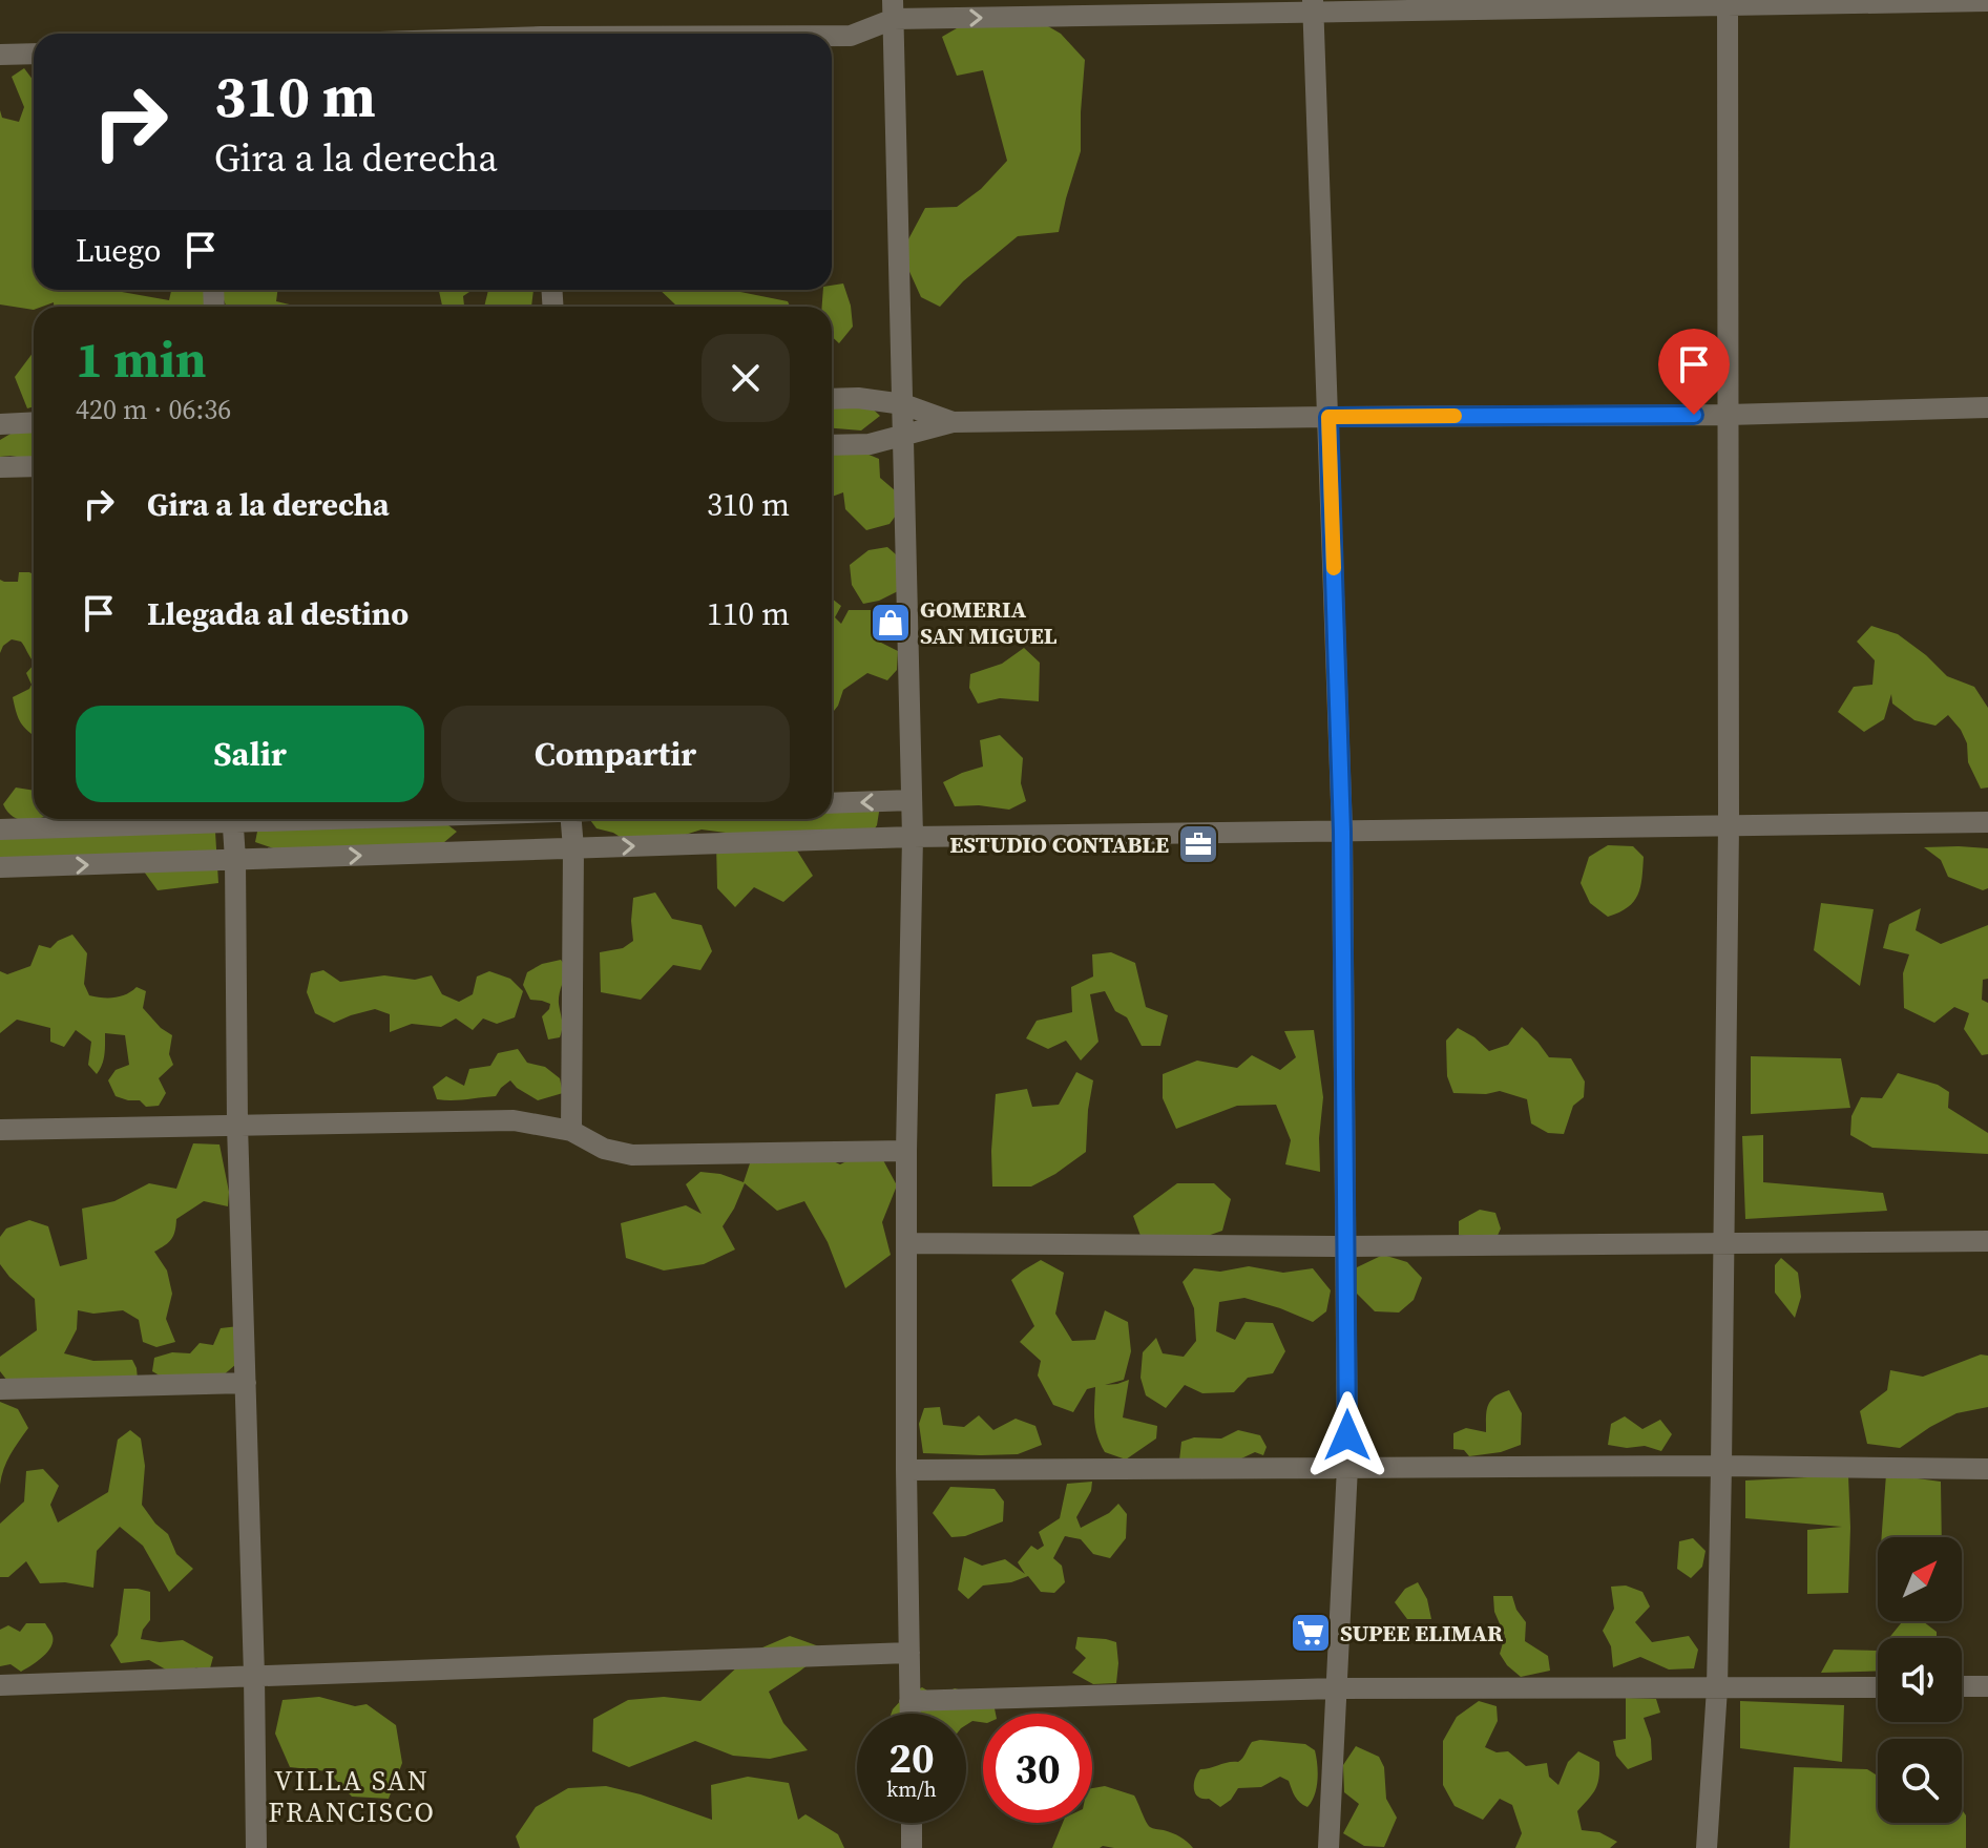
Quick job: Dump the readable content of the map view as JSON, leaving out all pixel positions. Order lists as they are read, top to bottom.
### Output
{
  "districts": ["VILLA SAN FRANCISCO"],
  "places": {
    "shop": ["GOMERIA SAN MIGUEL"],
    "office": ["ESTUDIO CONTABLE"],
    "supermarket": ["SUPEE ELIMAR"]
  },
  "north": "top right",
  "page": {
    "turn": ["310 m", "Gira a la derecha"],
    "then": "Luego",
    "heading": ["1 min", "420 m · 06:36"],
    "list": [
      {
        "name": "Gira a la derecha",
        "value": "310 m"
      },
      {
        "name": "Llegada al destino",
        "value": "110 m"
      }
    ],
    "buttons": ["Salir", "Compartir"],
    "speed": "20 km/h",
    "limit": "30"
  }
}
